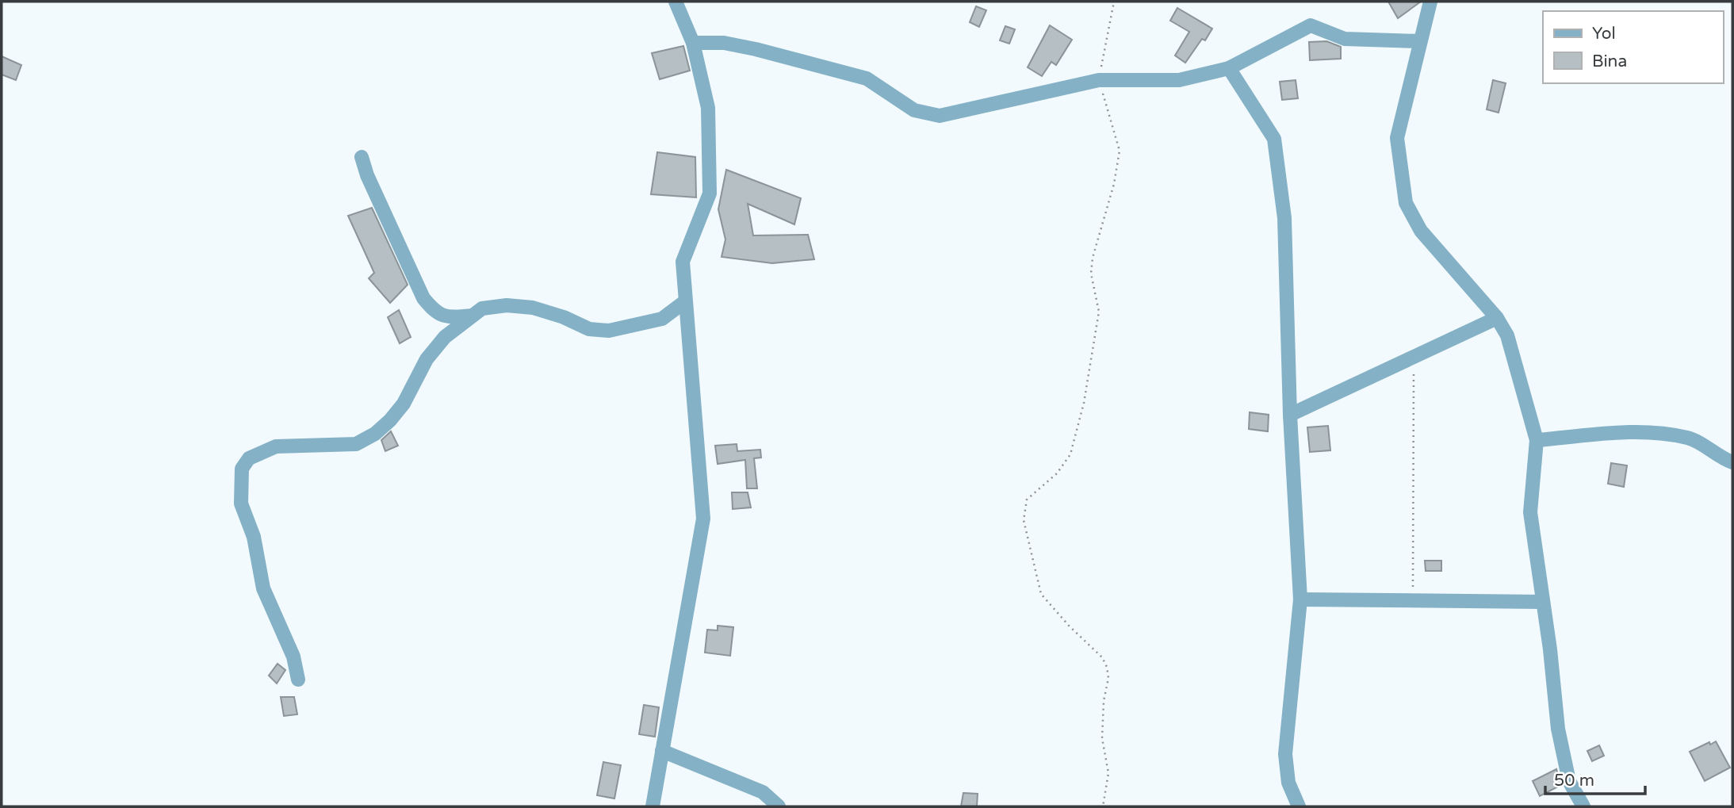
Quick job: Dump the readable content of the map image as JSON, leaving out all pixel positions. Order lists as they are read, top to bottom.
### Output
{
  "legend": ["Yol", "Bina"],
  "scale_bar": "50 m"
}
